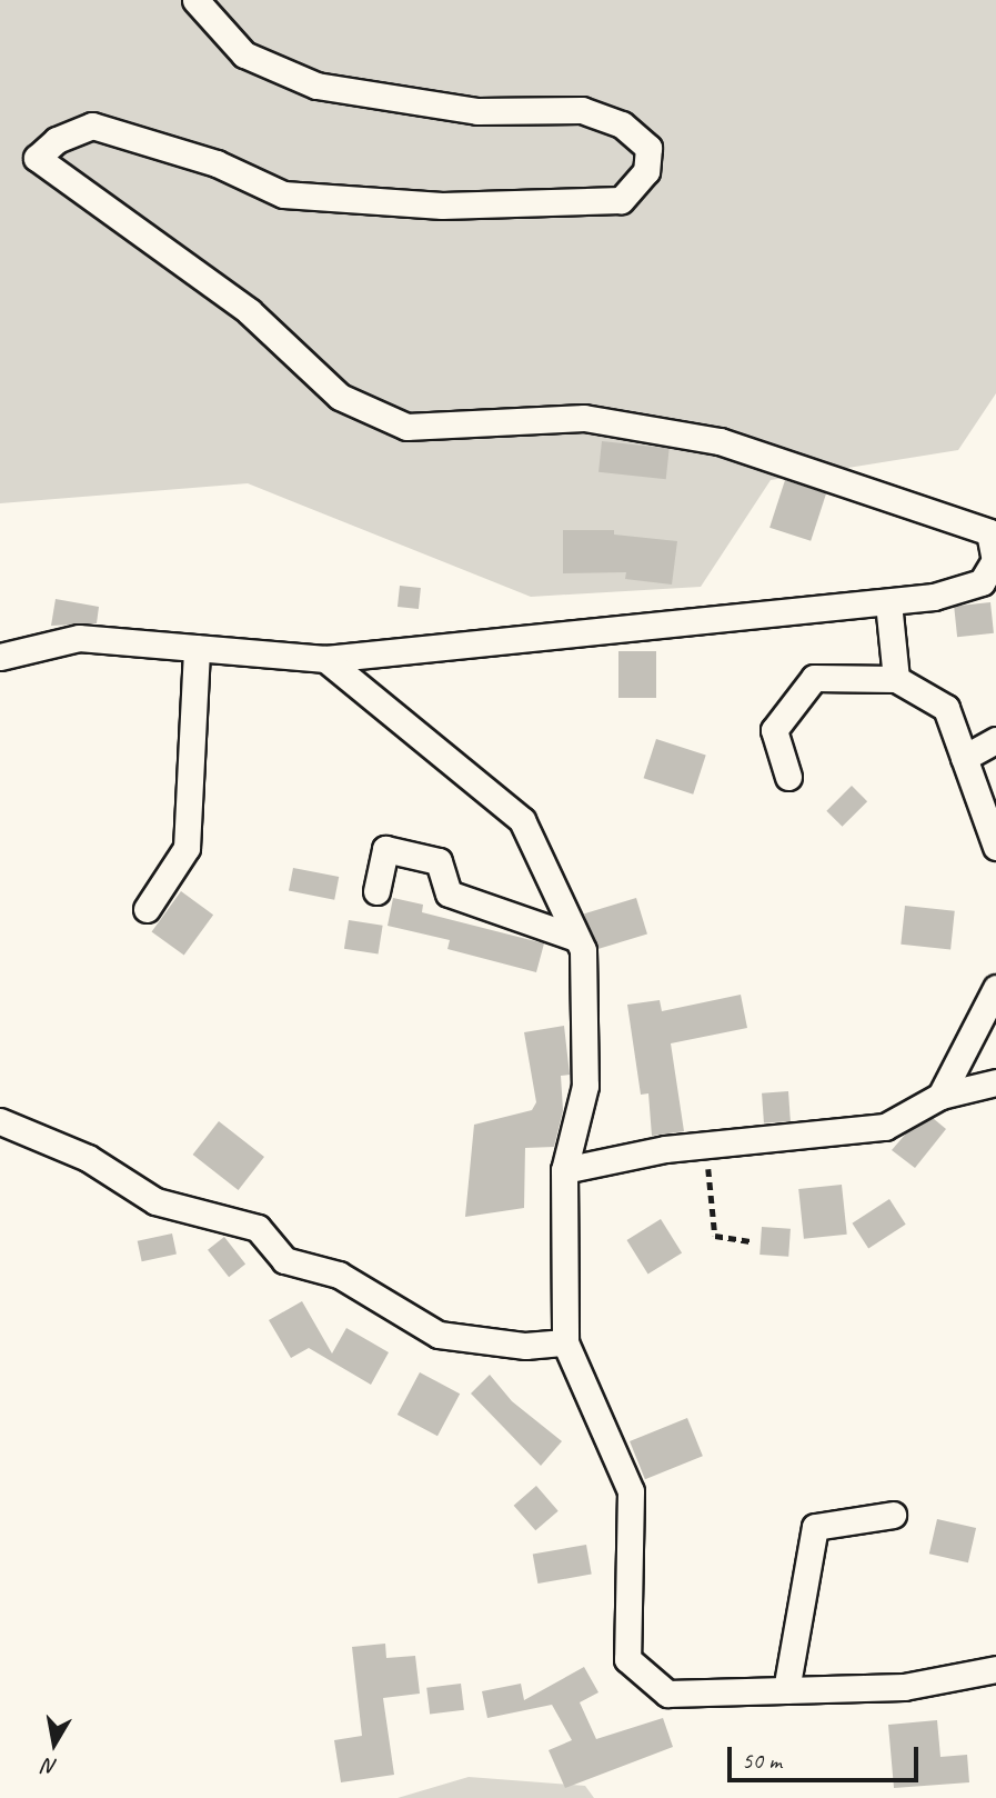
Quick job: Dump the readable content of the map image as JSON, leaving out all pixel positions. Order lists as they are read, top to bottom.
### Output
{
  "scale_bar": "50 m",
  "north": "bottom"
}
